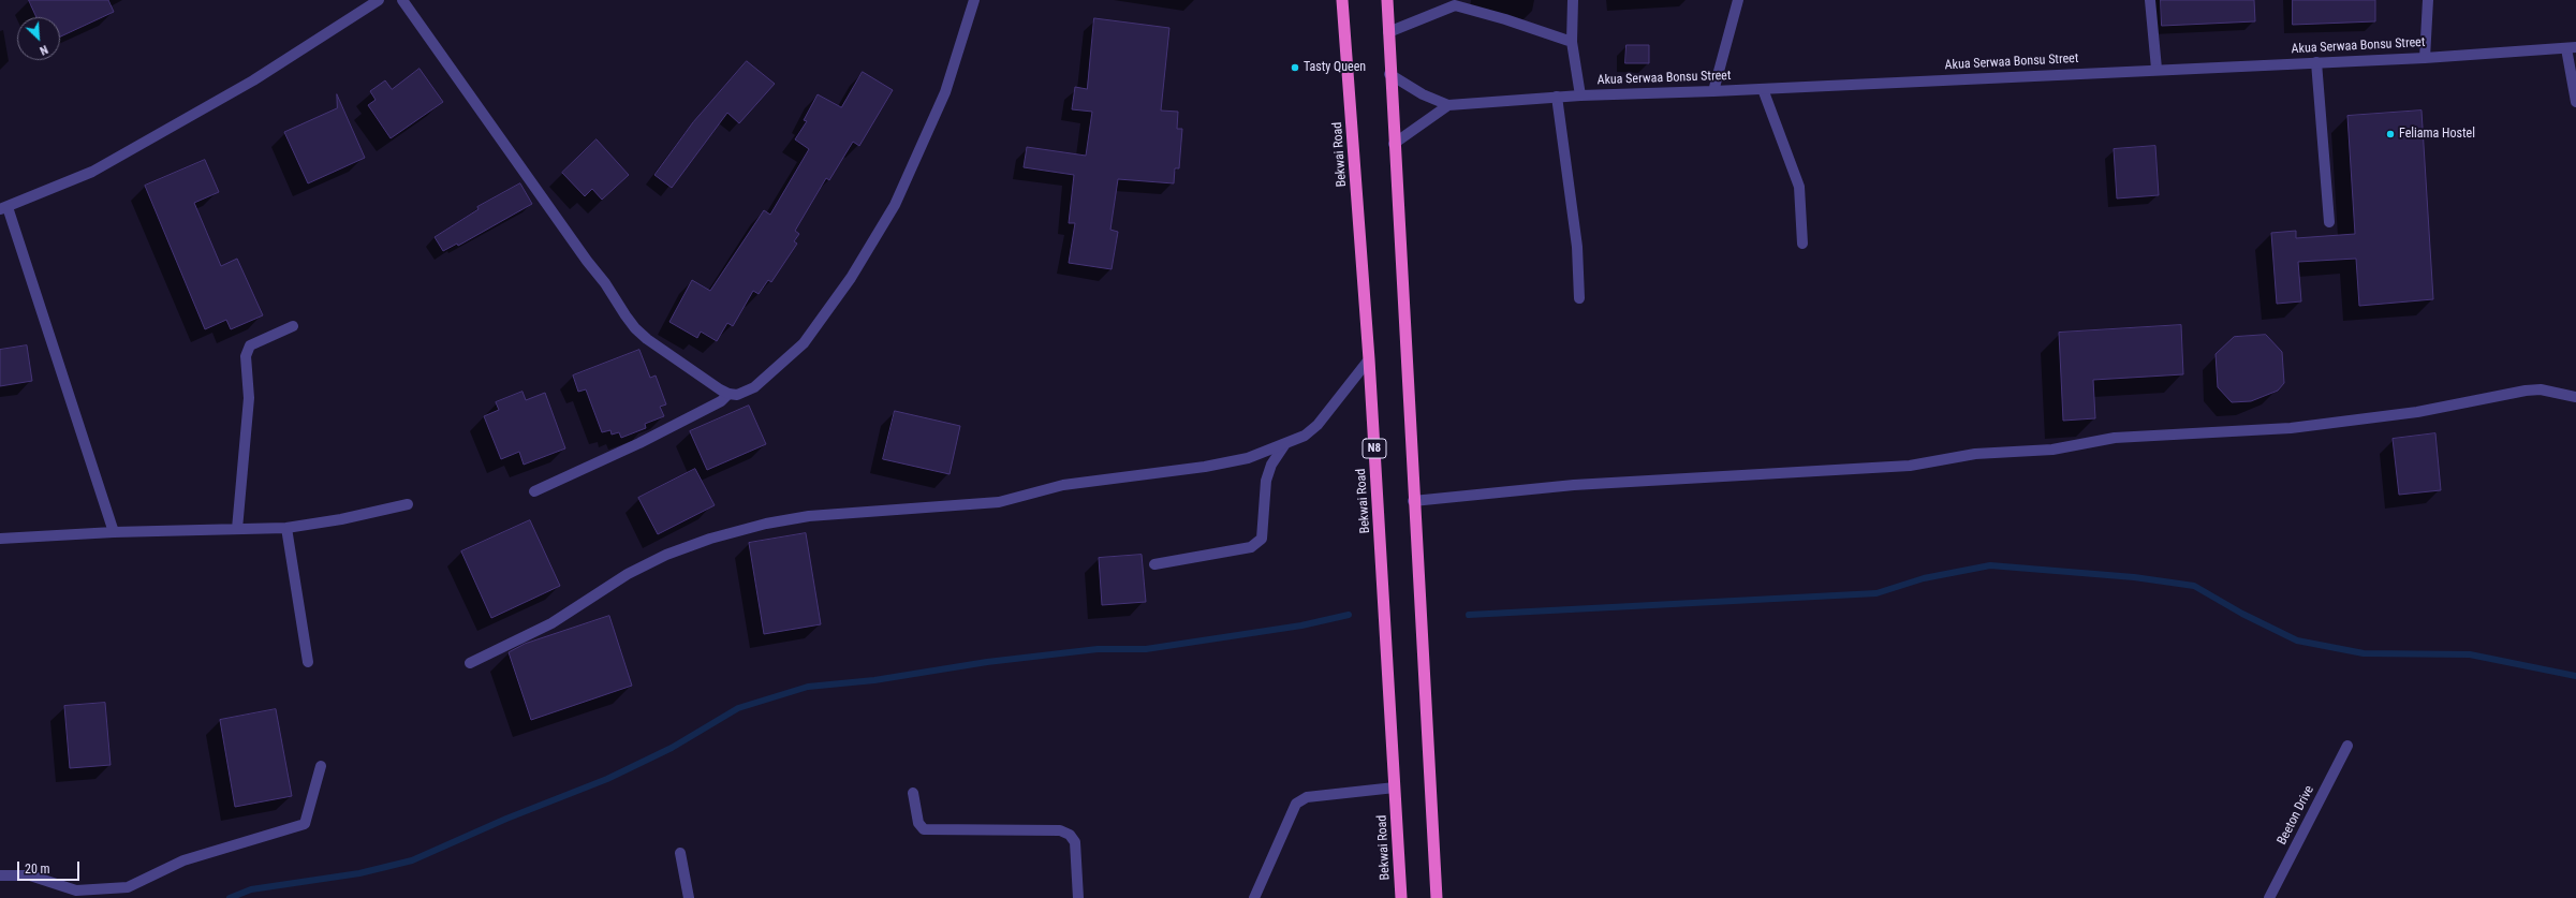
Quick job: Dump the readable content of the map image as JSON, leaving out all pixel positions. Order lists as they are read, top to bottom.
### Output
{
  "streets": {
    "highway": ["Bekwai Road", "N8"],
    "street": ["Akua Serwaa Bonsu Street", "Beeton Drive"]
  },
  "places": ["Tasty Queen", "Feliama Hostel"],
  "scale_bar": "20 m",
  "north": "bottom right"
}
